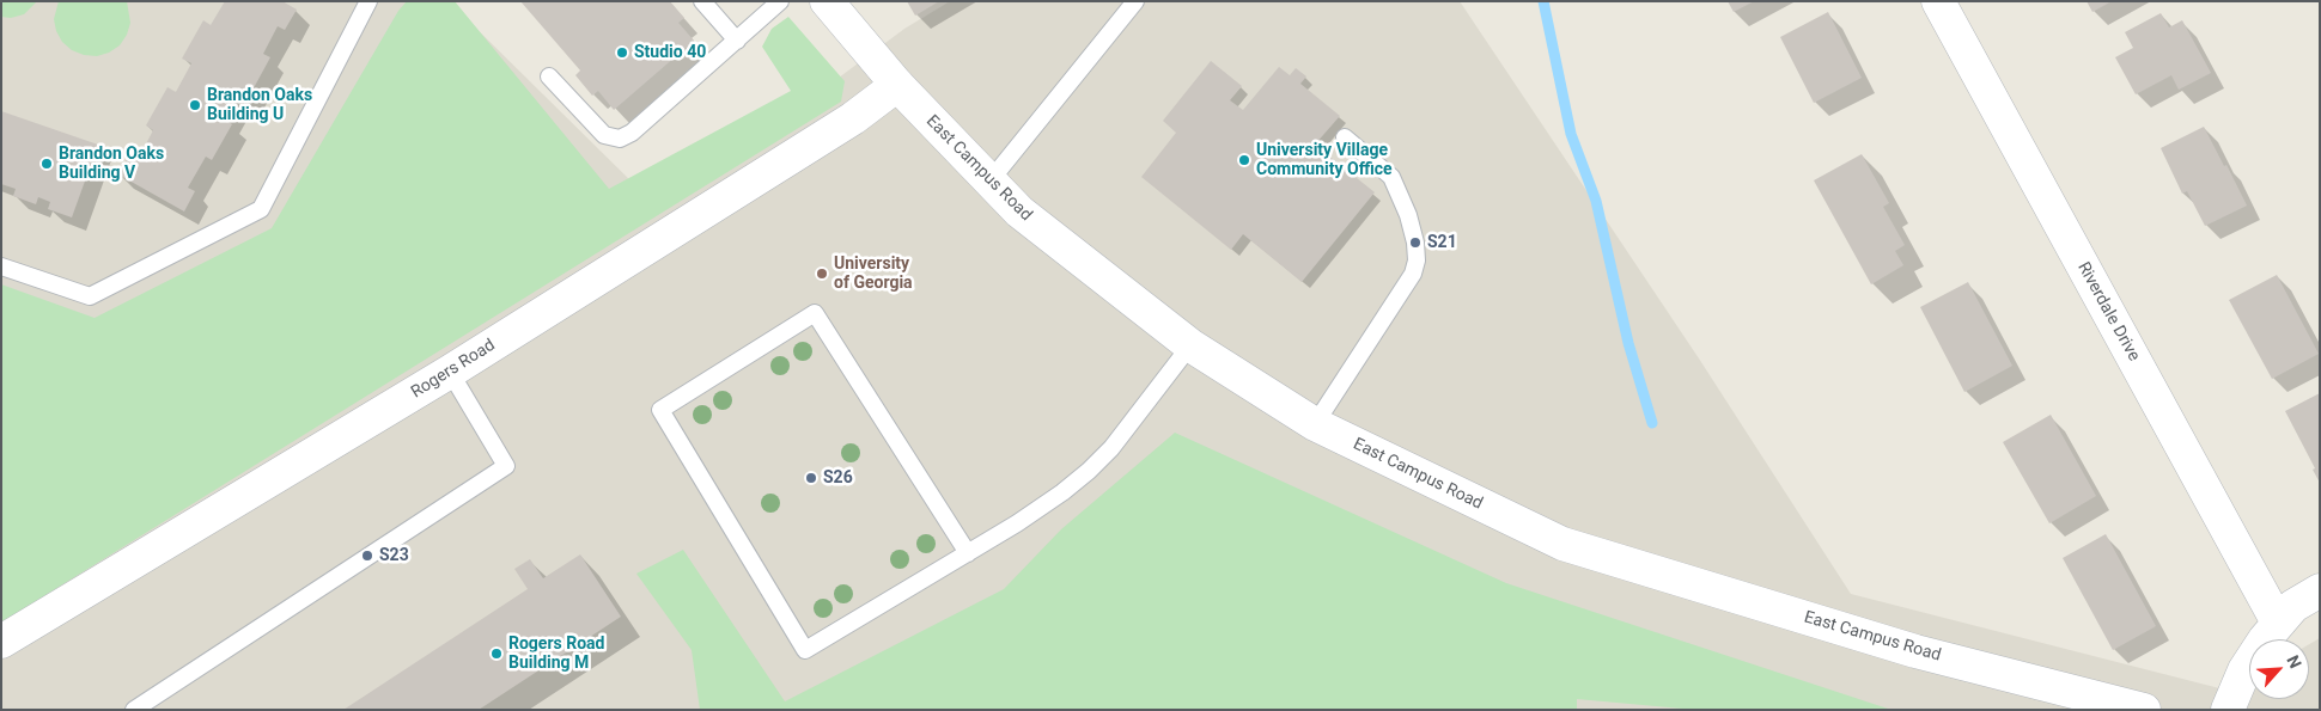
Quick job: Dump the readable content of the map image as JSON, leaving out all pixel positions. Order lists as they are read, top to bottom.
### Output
{
  "streets": {
    "street": ["East Campus Road", "Riverdale Drive", "Rogers Road"]
  },
  "crossings": [
    ["East Campus Road", "Rogers Road"]
  ],
  "places": [
    "Studio 40",
    "Brandon Oaks Building U",
    "University Village Community Office",
    "Brandon Oaks Building V",
    "S21",
    "University of Georgia",
    "S26",
    "S23",
    "Rogers Road Building M"
  ],
  "north": "top right"
}
